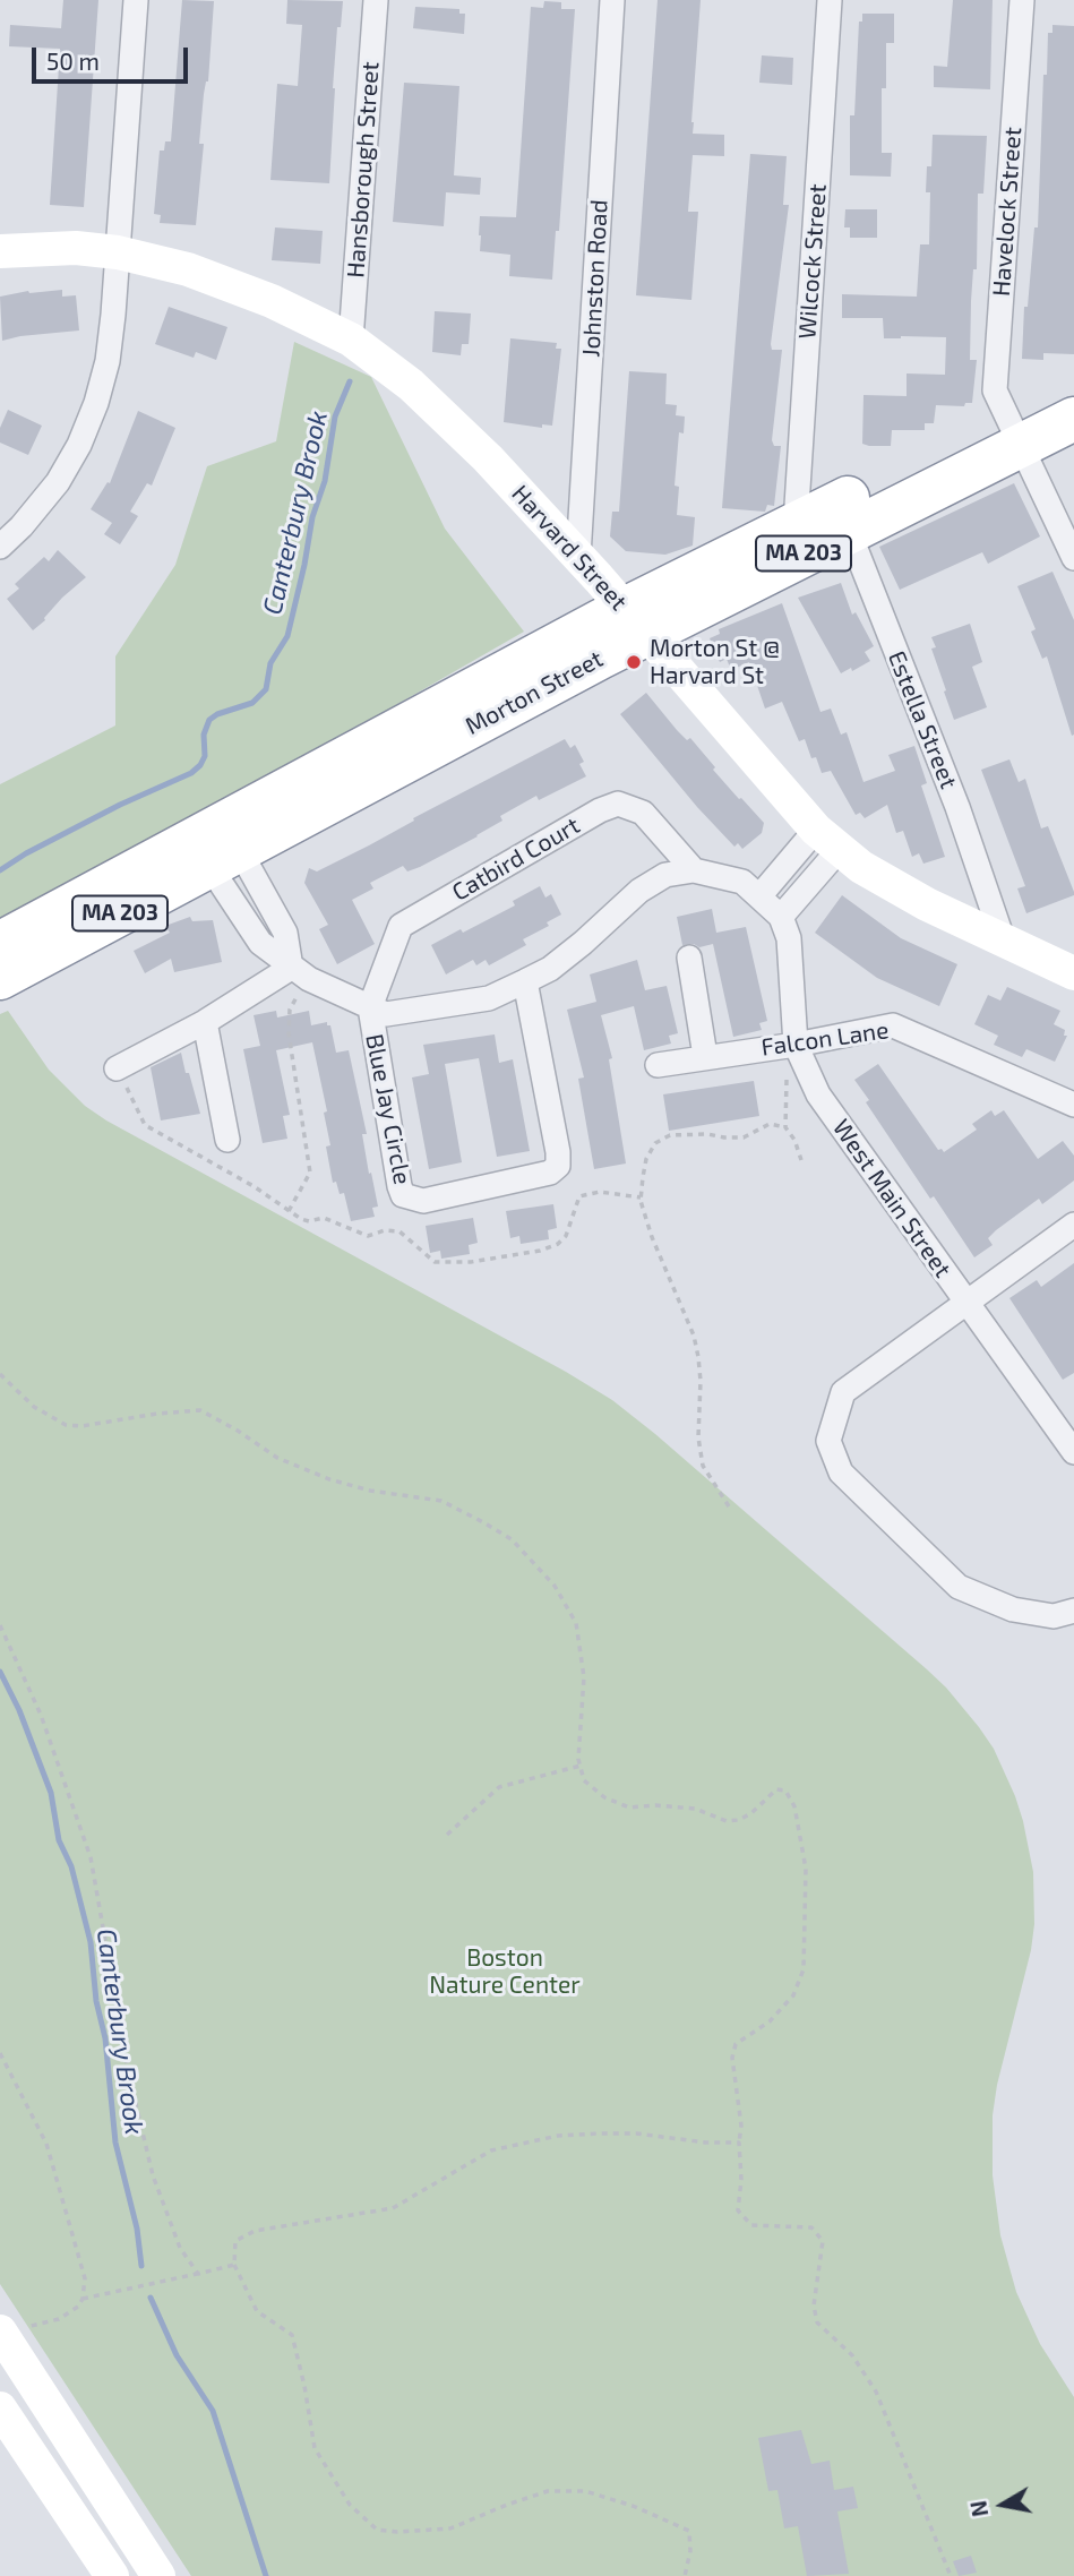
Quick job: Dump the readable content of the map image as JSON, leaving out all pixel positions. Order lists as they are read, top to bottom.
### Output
{
  "streets": {
    "highway": ["MA 203", "Morton Street"],
    "main road": ["Harvard Street"],
    "street": [
      "Hansborough Street",
      "Havelock Street",
      "Wilcock Street",
      "Johnston Road",
      "Estella Street",
      "Catbird Court",
      "Falcon Lane",
      "Blue Jay Circle",
      "West Main Street"
    ]
  },
  "crossings": [
    ["Hansborough Street", "Harvard Street"],
    ["Havelock Street", "Morton Street"],
    ["Wilcock Street", "Morton Street"],
    ["Johnston Road", "Harvard Street"],
    ["Harvard Street", "Morton Street"],
    ["Harvard Street", "Estella Street"],
    ["Morton Street", "Estella Street"],
    ["Catbird Court", "Blue Jay Circle"],
    ["Falcon Lane", "West Main Street"]
  ],
  "water": ["Canterbury Brook"],
  "parks": ["Boston Nature Center"],
  "places": ["Morton St @ Harvard St"],
  "scale_bar": "50 m",
  "north": "left"
}
